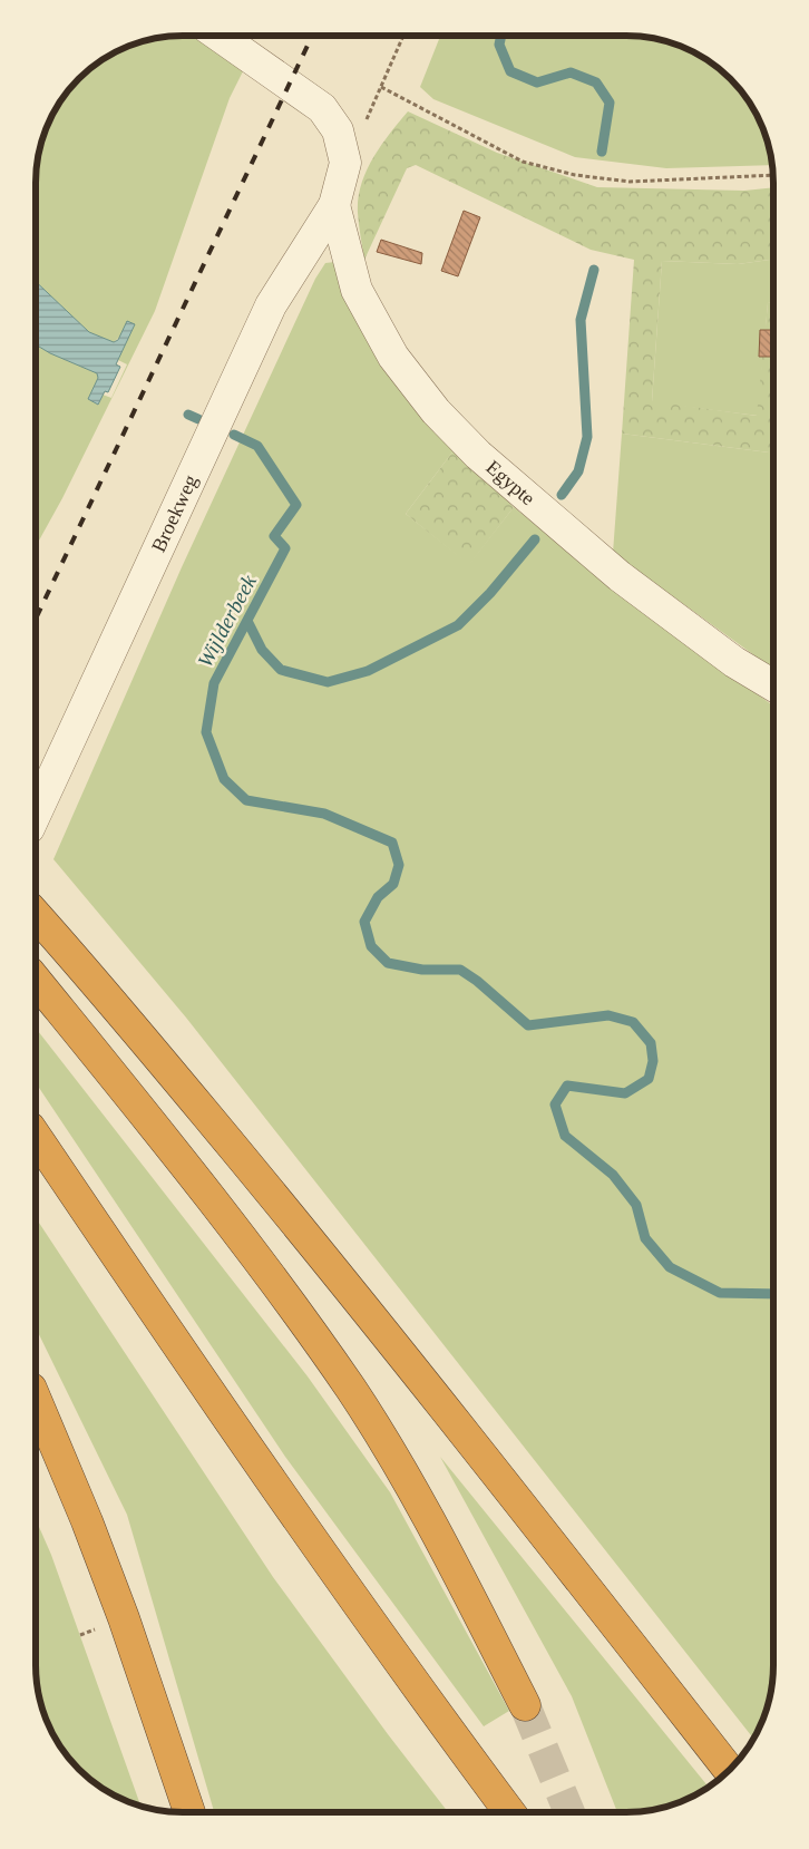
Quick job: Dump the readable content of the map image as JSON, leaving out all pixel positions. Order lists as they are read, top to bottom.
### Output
{
  "streets": {
    "street": ["Egypte", "Broekweg"]
  },
  "crossings": [
    ["Egypte", "Broekweg"]
  ],
  "water": ["Wijlderbeek"]
}
